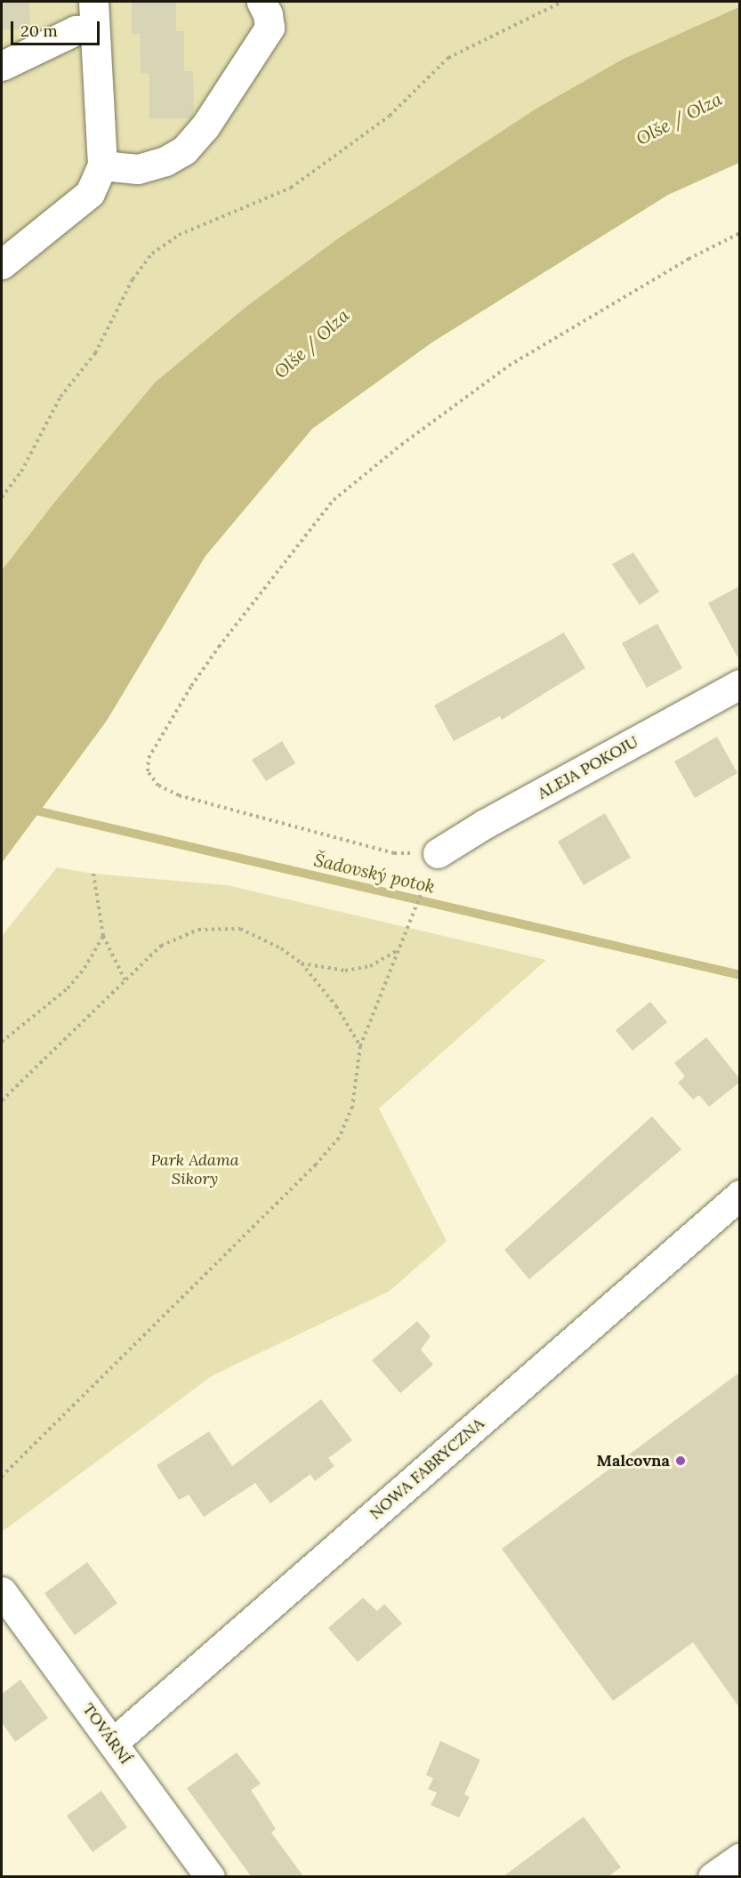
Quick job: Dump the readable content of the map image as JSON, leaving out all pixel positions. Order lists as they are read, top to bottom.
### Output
{
  "streets": {
    "street": ["ALEJA POKOJU", "NOWA FABRYCZNA", "TOVÁRNÍ"]
  },
  "crossings": [
    ["NOWA FABRYCZNA", "TOVÁRNÍ"]
  ],
  "water": ["Olše / Olza", "Šadovský potok"],
  "parks": ["Park Adama Sikory"],
  "places": ["Malcovna"],
  "scale_bar": "20 m"
}
